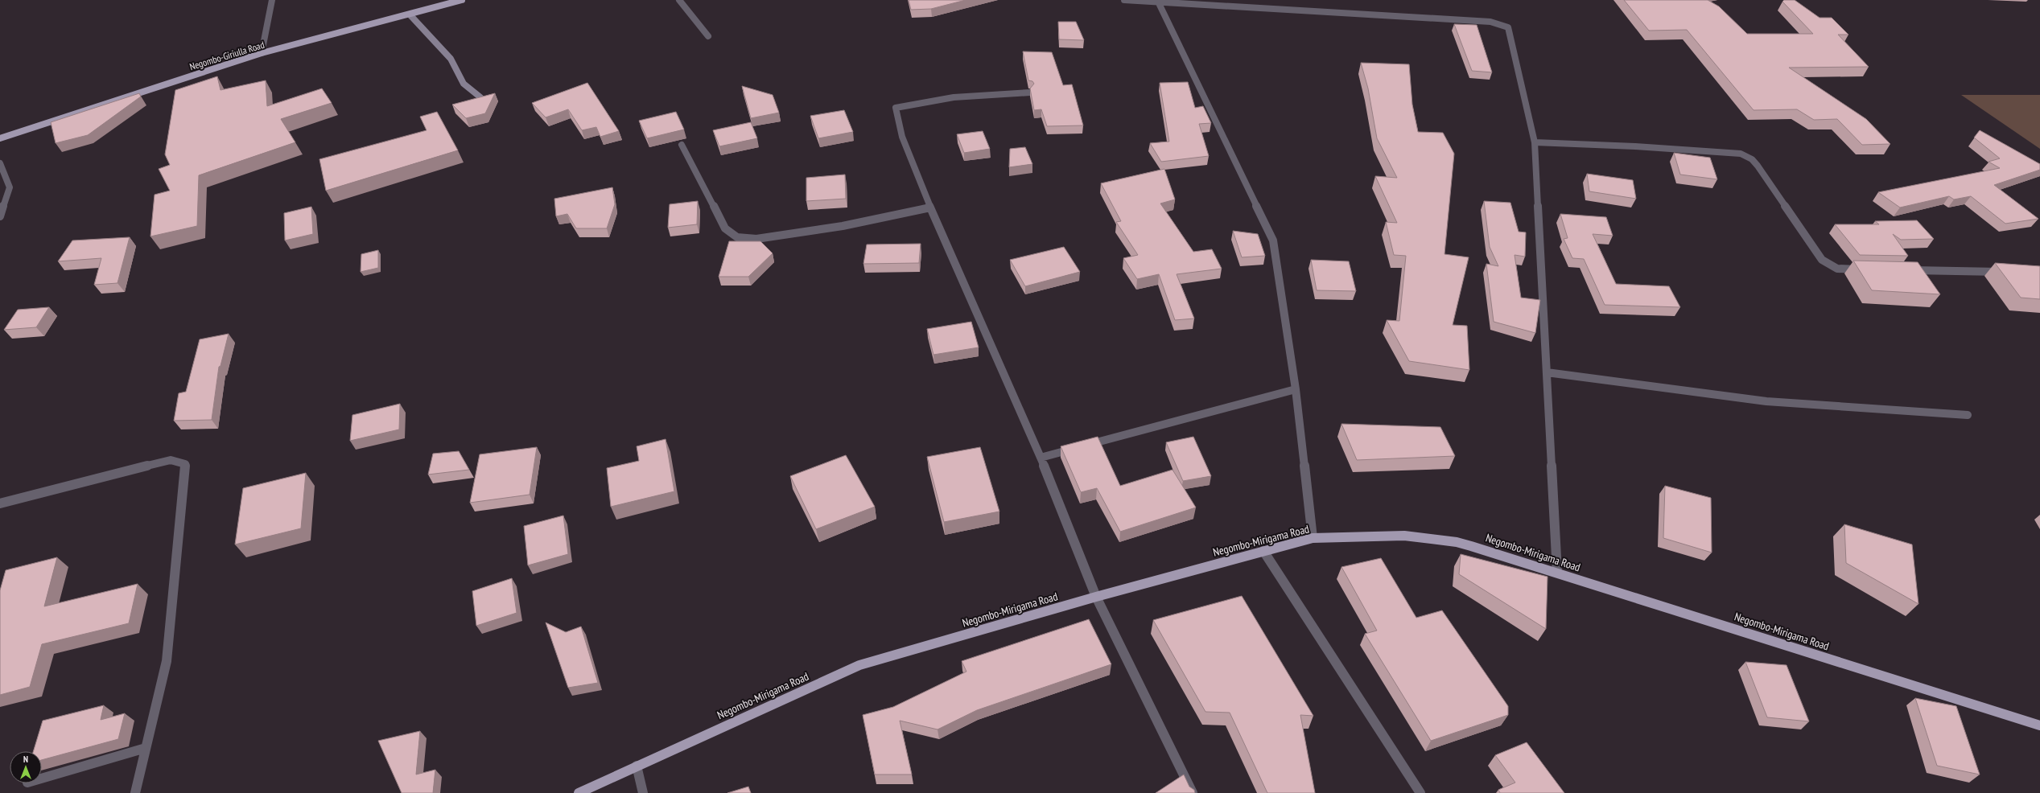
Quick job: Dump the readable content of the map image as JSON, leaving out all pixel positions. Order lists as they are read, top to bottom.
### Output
{
  "streets": {
    "main road": ["Negombo-Giriulla Road", "Negombo-Mirigama Road"]
  },
  "north": "top"
}
